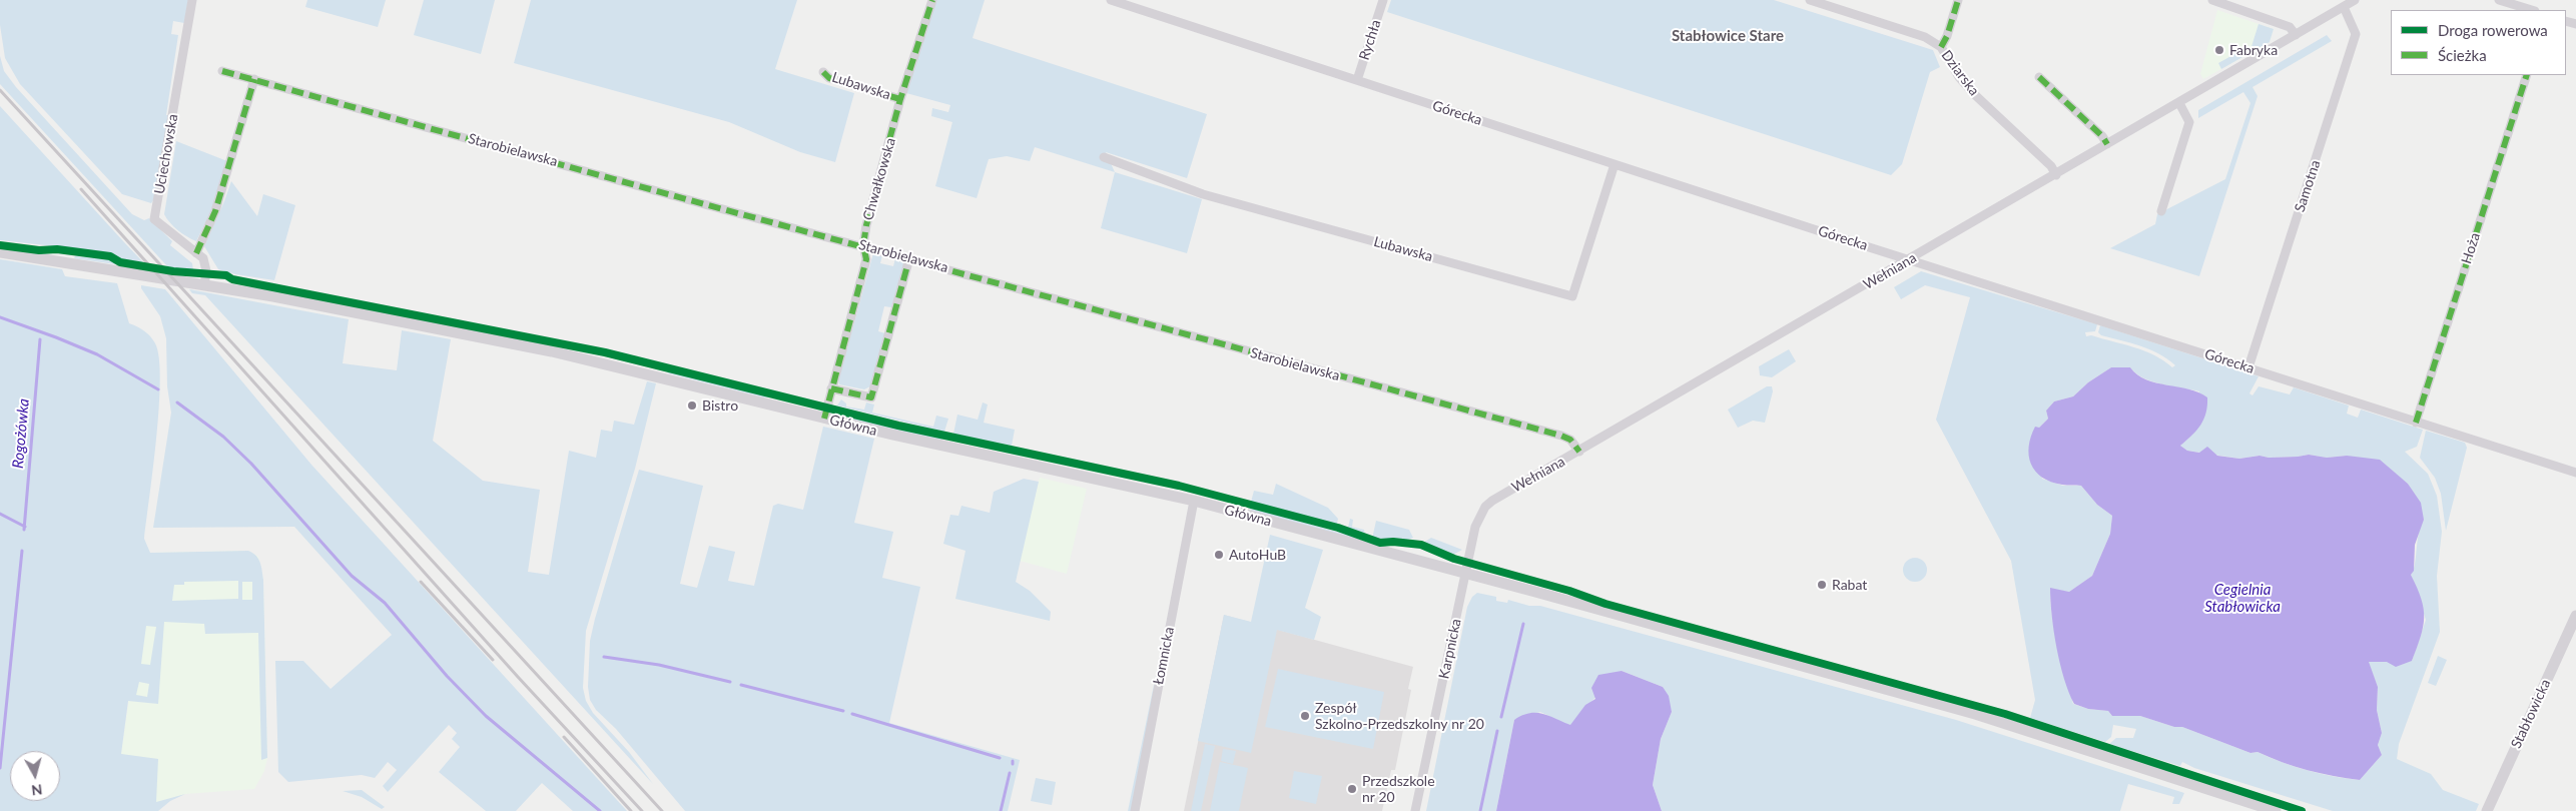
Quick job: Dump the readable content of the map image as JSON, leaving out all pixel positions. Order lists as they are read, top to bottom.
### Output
{
  "streets": {
    "street": [
      "Rychła",
      "Dziarska",
      "Lubawska",
      "Górecka",
      "Starobielawska",
      "Uciechowska",
      "Chwałkowska",
      "Samotna",
      "Hoża",
      "Wełniana",
      "Główna",
      "Karpnicka",
      "Łomnicka",
      "Stabłowicka"
    ]
  },
  "crossings": [
    ["Rychła", "Górecka"],
    ["Dziarska", "Wełniana"],
    ["Lubawska", "Górecka"],
    ["Lubawska", "Chwałkowska"],
    ["Górecka", "Samotna"],
    ["Górecka", "Hoża"],
    ["Górecka", "Wełniana"],
    ["Starobielawska", "Chwałkowska"],
    ["Starobielawska", "Wełniana"],
    ["Chwałkowska", "Główna"],
    ["Samotna", "Wełniana"],
    ["Wełniana", "Główna"],
    ["Wełniana", "Karpnicka"],
    ["Główna", "Karpnicka"],
    ["Główna", "Łomnicka"]
  ],
  "districts": ["Stabłowice Stare"],
  "water": ["Rogożówka", "Cegielnia Stabłowicka"],
  "places": [
    "Fabryka",
    "Bistro",
    "AutoHuB",
    "Rabat",
    "Zespół Szkolno-Przedszkolny nr 20",
    "Przedszkole nr 20"
  ],
  "legend": ["Droga rowerowa", "Ścieżka"],
  "north": "bottom"
}
